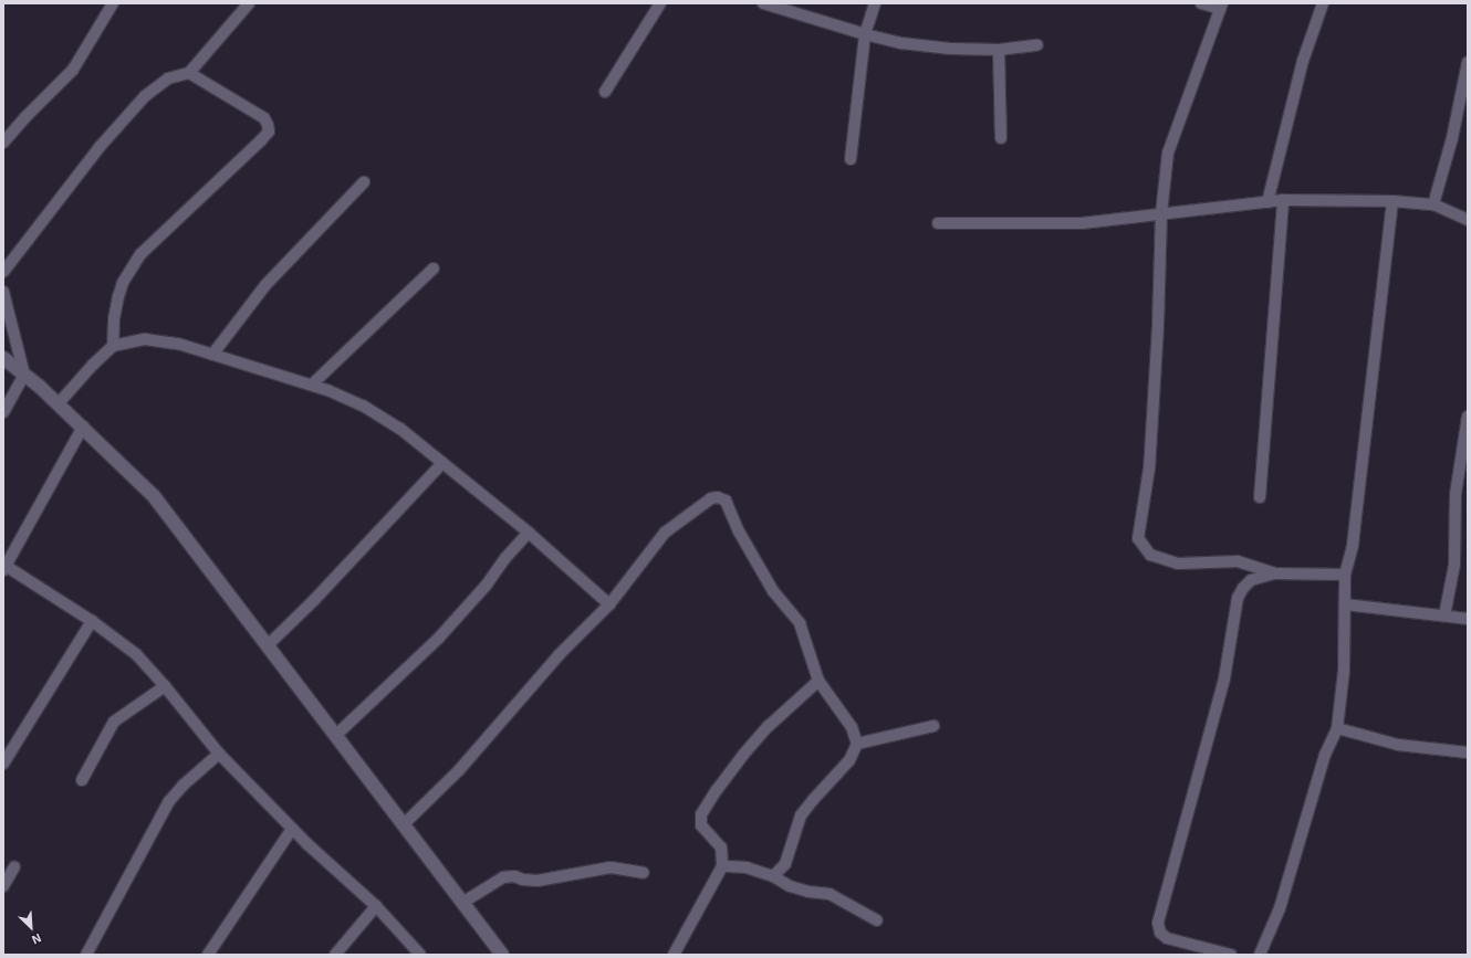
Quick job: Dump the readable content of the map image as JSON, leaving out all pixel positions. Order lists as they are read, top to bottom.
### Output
{
  "north": "bottom right"
}
